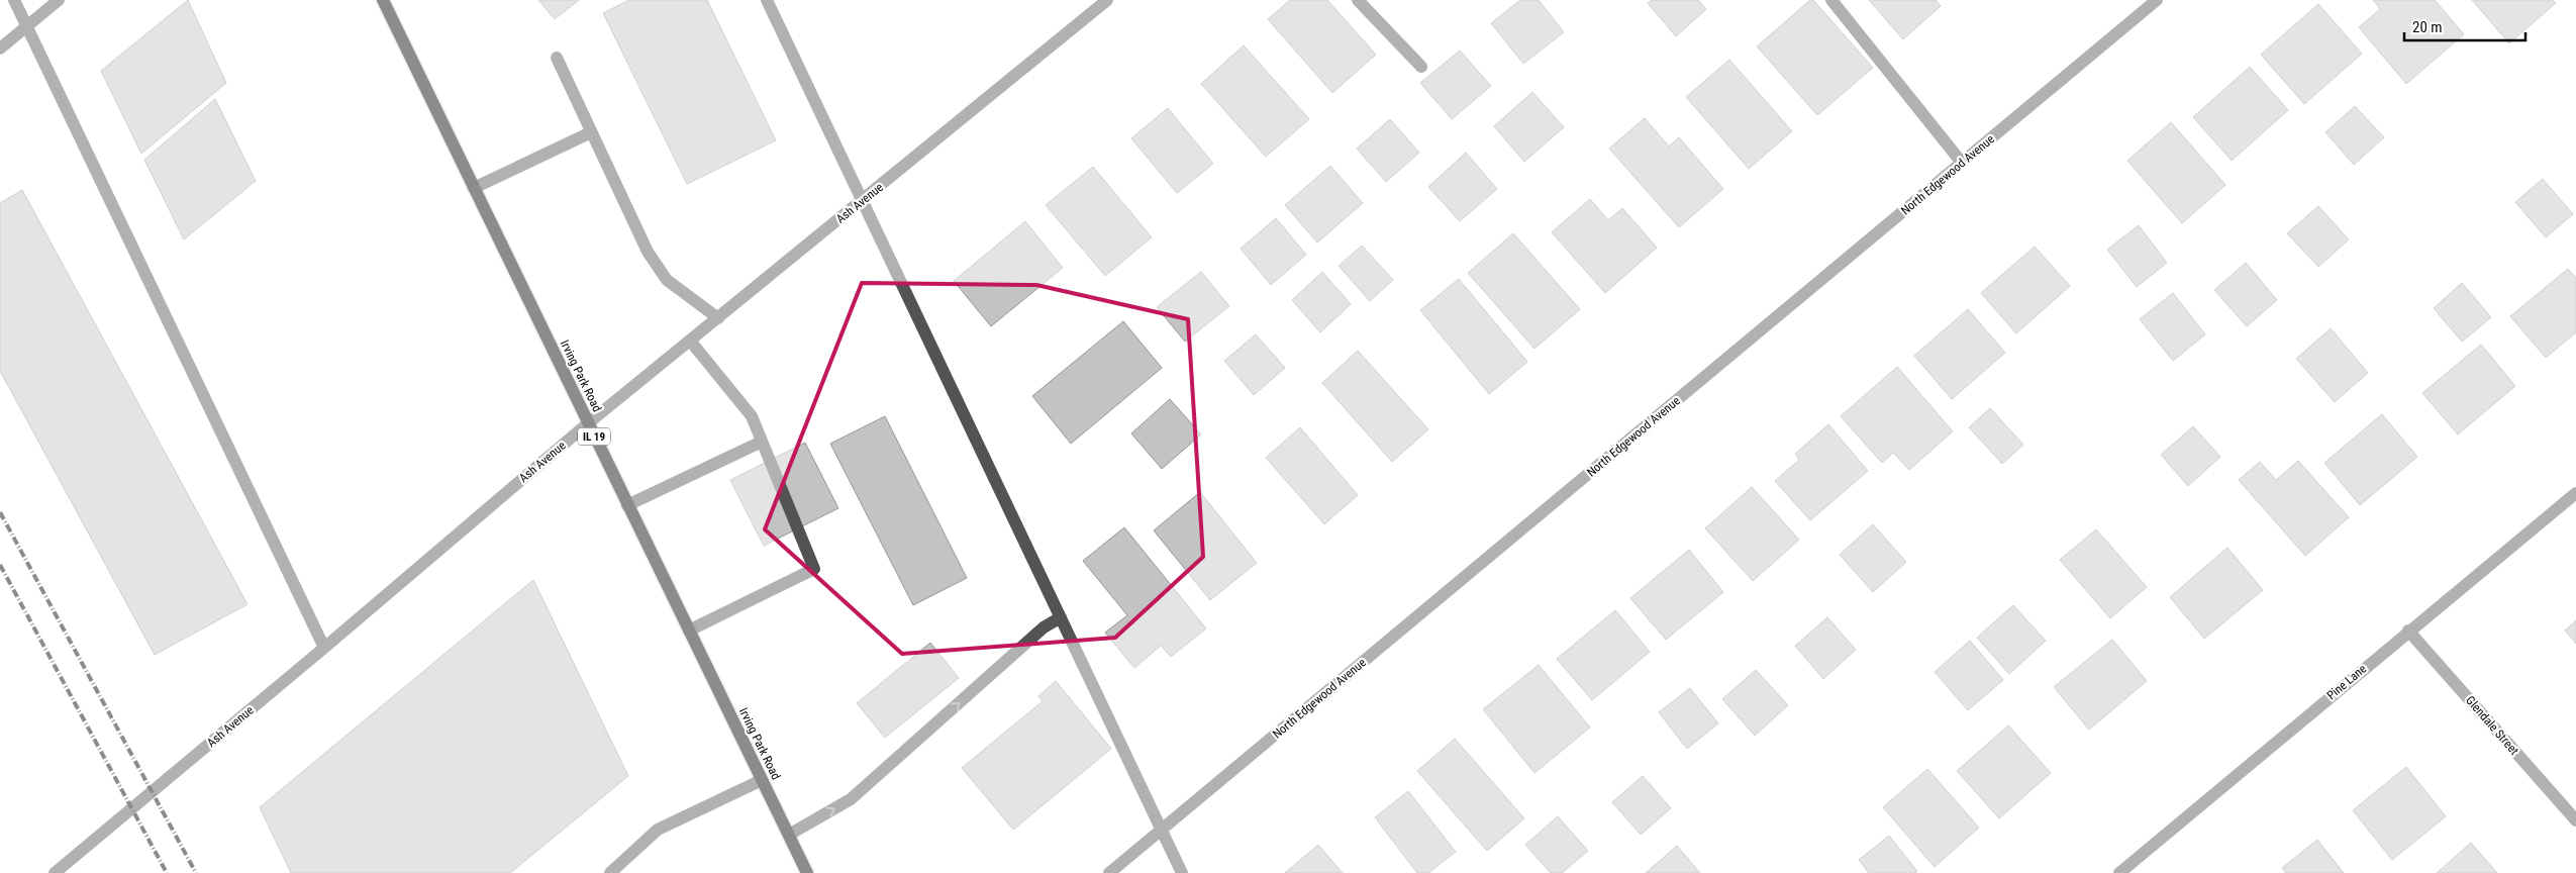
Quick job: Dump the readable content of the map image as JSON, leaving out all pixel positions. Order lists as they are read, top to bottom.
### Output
{
  "streets": {
    "main road": ["Irving Park Road", "IL 19"],
    "street": [
      "North Edgewood Avenue",
      "Ash Avenue",
      "Pine Lane",
      "Glendale Street"
    ]
  },
  "crossings": [
    ["Ash Avenue", "Irving Park Road"],
    ["Pine Lane", "Glendale Street"]
  ],
  "scale_bar": "20 m"
}
